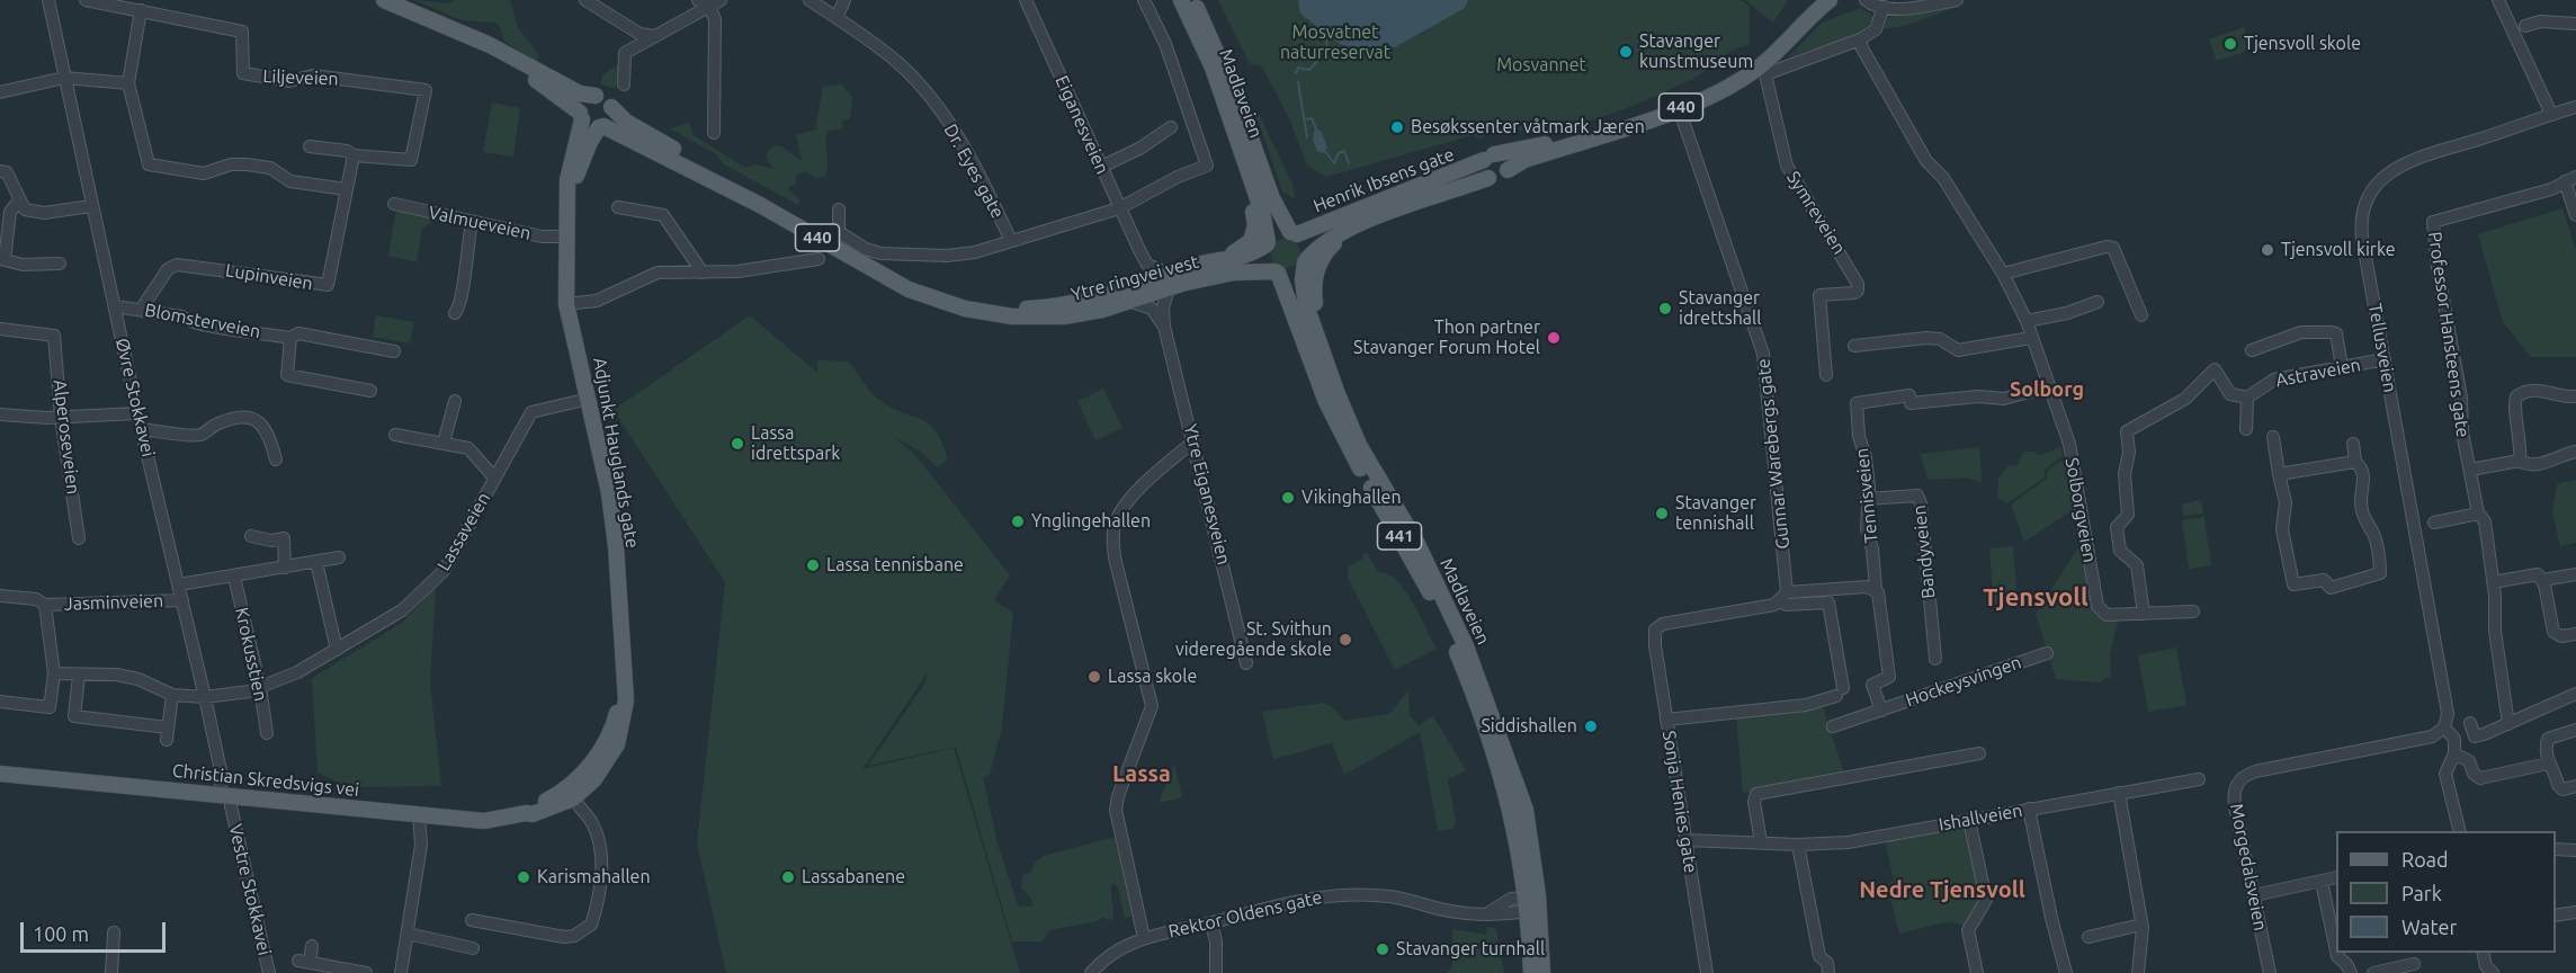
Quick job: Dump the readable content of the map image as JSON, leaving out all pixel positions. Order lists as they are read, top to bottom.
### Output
{
  "streets": {
    "main road": [
      "Madlaveien",
      "440",
      "Henrik Ibsens gate",
      "Ytre ringvei vest",
      "Adjunkt Hauglands gate",
      "441",
      "Christian Skredsvigs vei"
    ],
    "street": [
      "Liljeveien",
      "Eiganesveien",
      "Dr. Eyes gate",
      "Symreveien",
      "Valmueveien",
      "Lupinveien",
      "Blomsterveien",
      "Professor Hansteens gate",
      "Tellusveien",
      "Astraveien",
      "Øvre Stokkavei",
      "Alperoseveien",
      "Gunnar Warebergs gate",
      "Ytre Eiganesveien",
      "Tennisveien",
      "Solborgveien",
      "Lassaveien",
      "Bandyveien",
      "Jasminveien",
      "Krokusstien",
      "Hockeysvingen",
      "Sonja Henies gate",
      "Ishallveien",
      "Morgedalsveien",
      "Vestre Stokkavei",
      "Rektor Oldens gate"
    ]
  },
  "crossings": [
    ["Liljeveien", "Lupinveien"],
    ["Madlaveien", "Henrik Ibsens gate"],
    ["Madlaveien", "Ytre ringvei vest"],
    ["Madlaveien", "441"],
    ["Madlaveien", "Rektor Oldens gate"],
    ["440", "Henrik Ibsens gate"],
    ["440", "Ytre ringvei vest"],
    ["440", "Adjunkt Hauglands gate"],
    ["440", "Gunnar Warebergs gate"],
    ["Eiganesveien", "Ytre ringvei vest"],
    ["Eiganesveien", "Ytre Eiganesveien"],
    ["Henrik Ibsens gate", "Ytre ringvei vest"],
    ["Henrik Ibsens gate", "441"],
    ["Symreveien", "Solborgveien"],
    ["Valmueveien", "Adjunkt Hauglands gate"],
    ["Lupinveien", "Blomsterveien"],
    ["Ytre ringvei vest", "Adjunkt Hauglands gate"],
    ["Ytre ringvei vest", "Ytre Eiganesveien"],
    ["Ytre ringvei vest", "441"],
    ["Blomsterveien", "Øvre Stokkavei"],
    ["Tellusveien", "Astraveien"],
    ["Tellusveien", "Morgedalsveien"],
    ["Øvre Stokkavei", "Lassaveien"],
    ["Øvre Stokkavei", "Jasminveien"],
    ["Øvre Stokkavei", "Christian Skredsvigs vei"],
    ["Adjunkt Hauglands gate", "Lassaveien"],
    ["Adjunkt Hauglands gate", "Christian Skredsvigs vei"],
    ["Gunnar Warebergs gate", "Sonja Henies gate"],
    ["Tennisveien", "Solborgveien"],
    ["Tennisveien", "Bandyveien"],
    ["Tennisveien", "Hockeysvingen"],
    ["Lassaveien", "Krokusstien"],
    ["Sonja Henies gate", "Ishallveien"]
  ],
  "districts": [
    "Solborg",
    "Tjensvoll",
    "Lassa",
    "Nedre Tjensvoll"
  ],
  "parks": ["Mosvatnet naturreservat", "Mosvannet"],
  "places": [
    "Tjensvoll skole",
    "Stavanger kunstmuseum",
    "Besøkssenter våtmark Jæren",
    "Tjensvoll kirke",
    "Stavanger idrettshall",
    "Thon partner Stavanger Forum Hotel",
    "Lassa idrettspark",
    "Vikinghallen",
    "Stavanger tennishall",
    "Ynglingehallen",
    "Lassa tennisbane",
    "St. Svithun videregående skole",
    "Lassa skole",
    "Siddishallen",
    "Karismahallen",
    "Lassabanene",
    "Stavanger turnhall"
  ],
  "legend": ["Road", "Park", "Water"],
  "scale_bar": "100 m"
}
